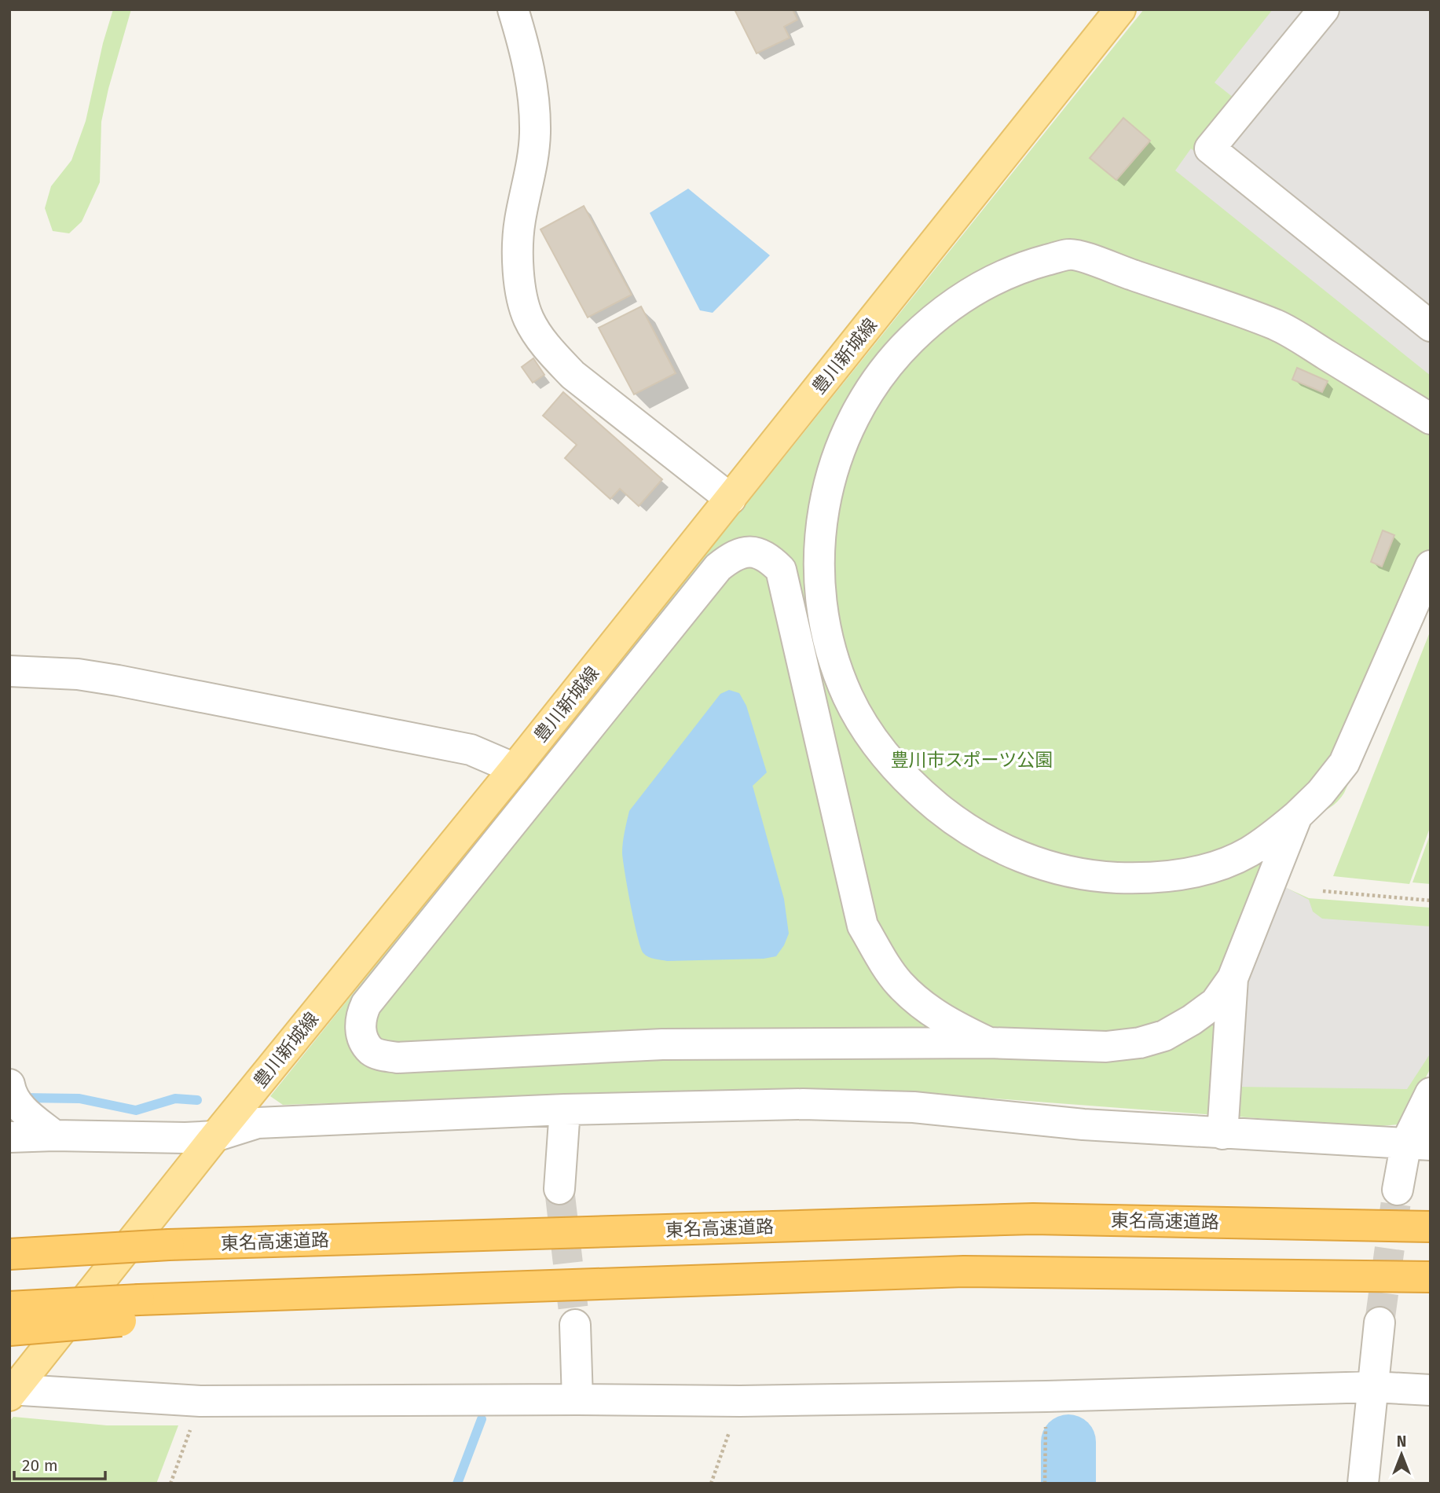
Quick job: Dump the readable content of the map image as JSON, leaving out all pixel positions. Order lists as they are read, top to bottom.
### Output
{
  "streets": {
    "highway": ["東名高速道路"],
    "main road": ["豊川新城線"]
  },
  "parks": ["豊川市スポーツ公園"],
  "scale_bar": "20 m",
  "north": "top"
}
